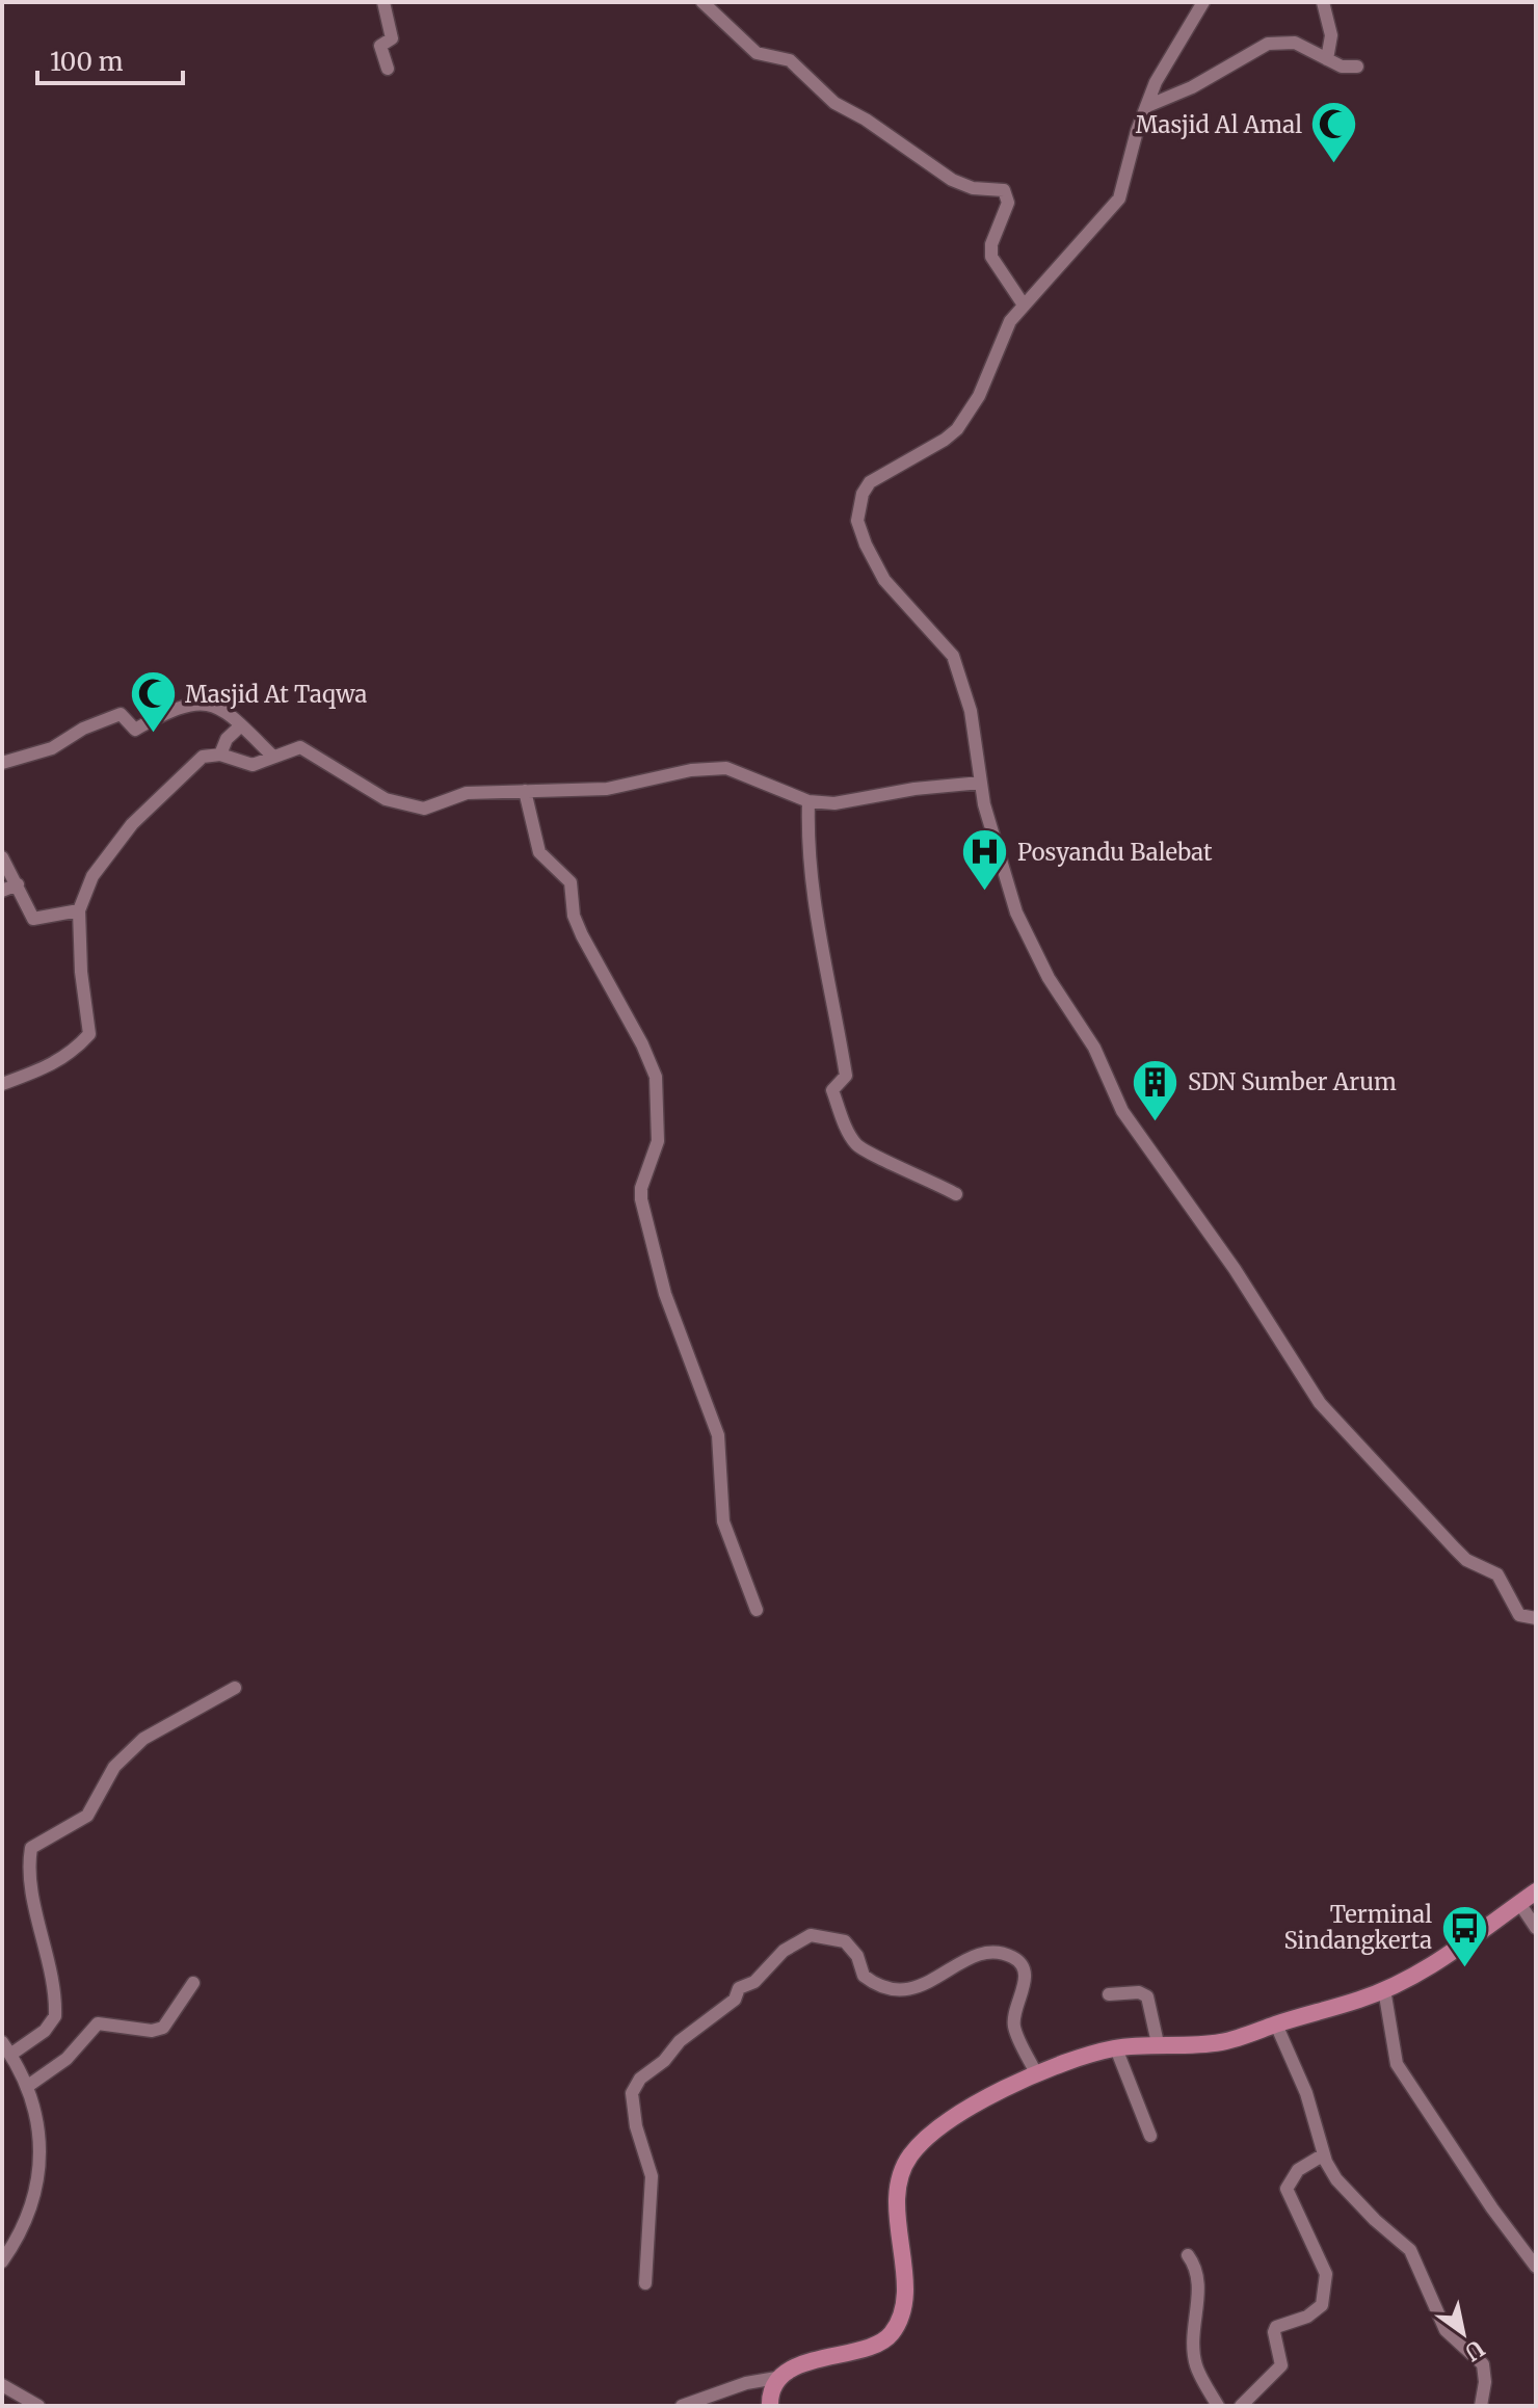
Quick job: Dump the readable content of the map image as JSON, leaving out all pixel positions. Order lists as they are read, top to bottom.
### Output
{
  "places": {
    "mosque": ["Masjid Al Amal", "Masjid At Taqwa"],
    "hospital": ["Posyandu Balebat"],
    "building": ["SDN Sumber Arum"],
    "bus stop": ["Terminal Sindangkerta"]
  },
  "scale_bar": "100 m",
  "north": "bottom right"
}
